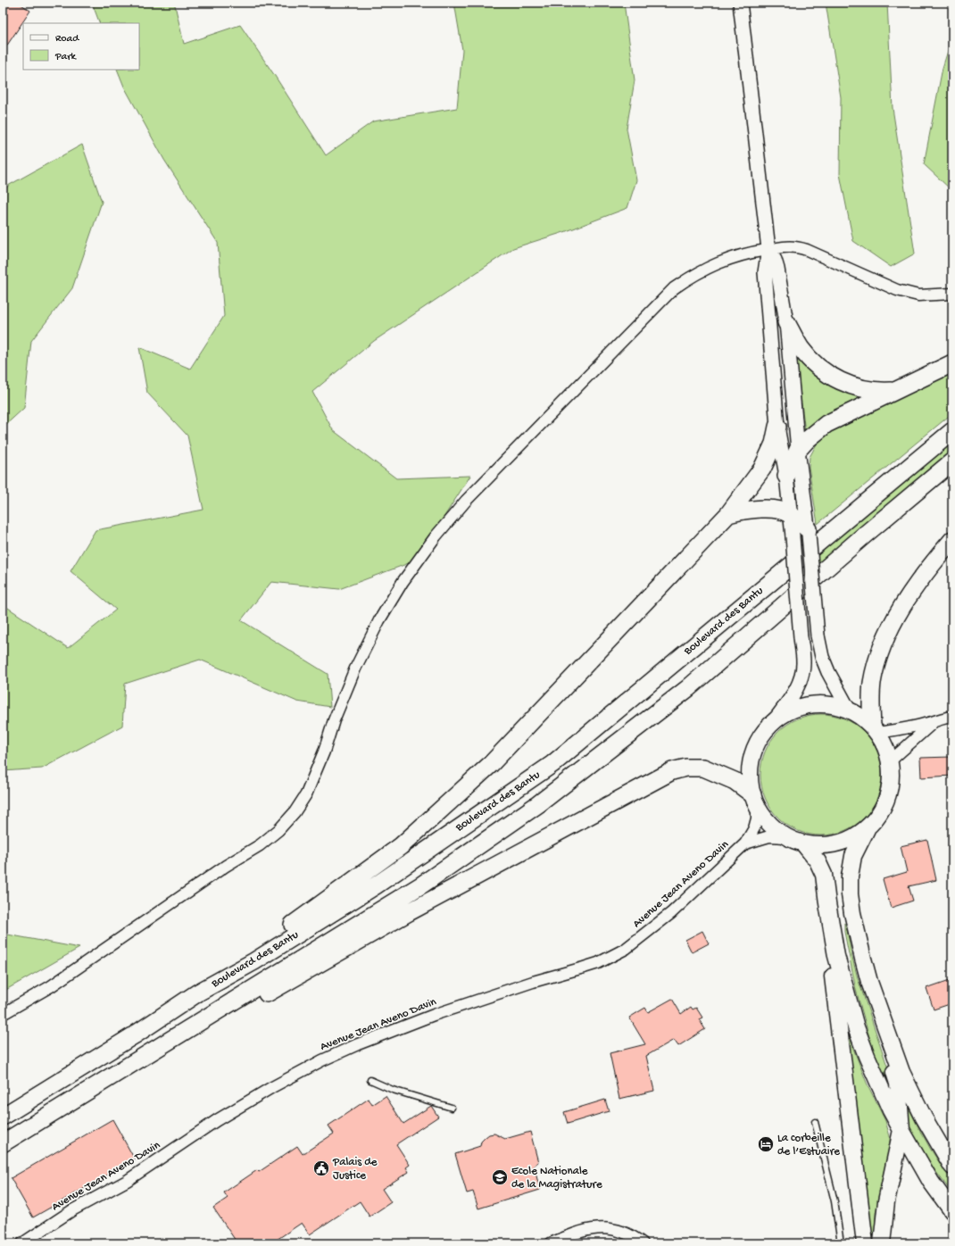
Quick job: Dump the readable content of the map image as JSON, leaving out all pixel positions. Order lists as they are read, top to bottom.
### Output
{
  "streets": {
    "highway": ["Boulevard des Bantu"],
    "street": ["Avenue Jean Aveno Davin"]
  },
  "places": {
    "hotel": ["La corbeille de l’Estuaire"],
    "public building": ["Palais de Justice"],
    "school or university": ["Ecole Nationale de la Magistrature"]
  },
  "legend": ["Road", "Park"]
}
